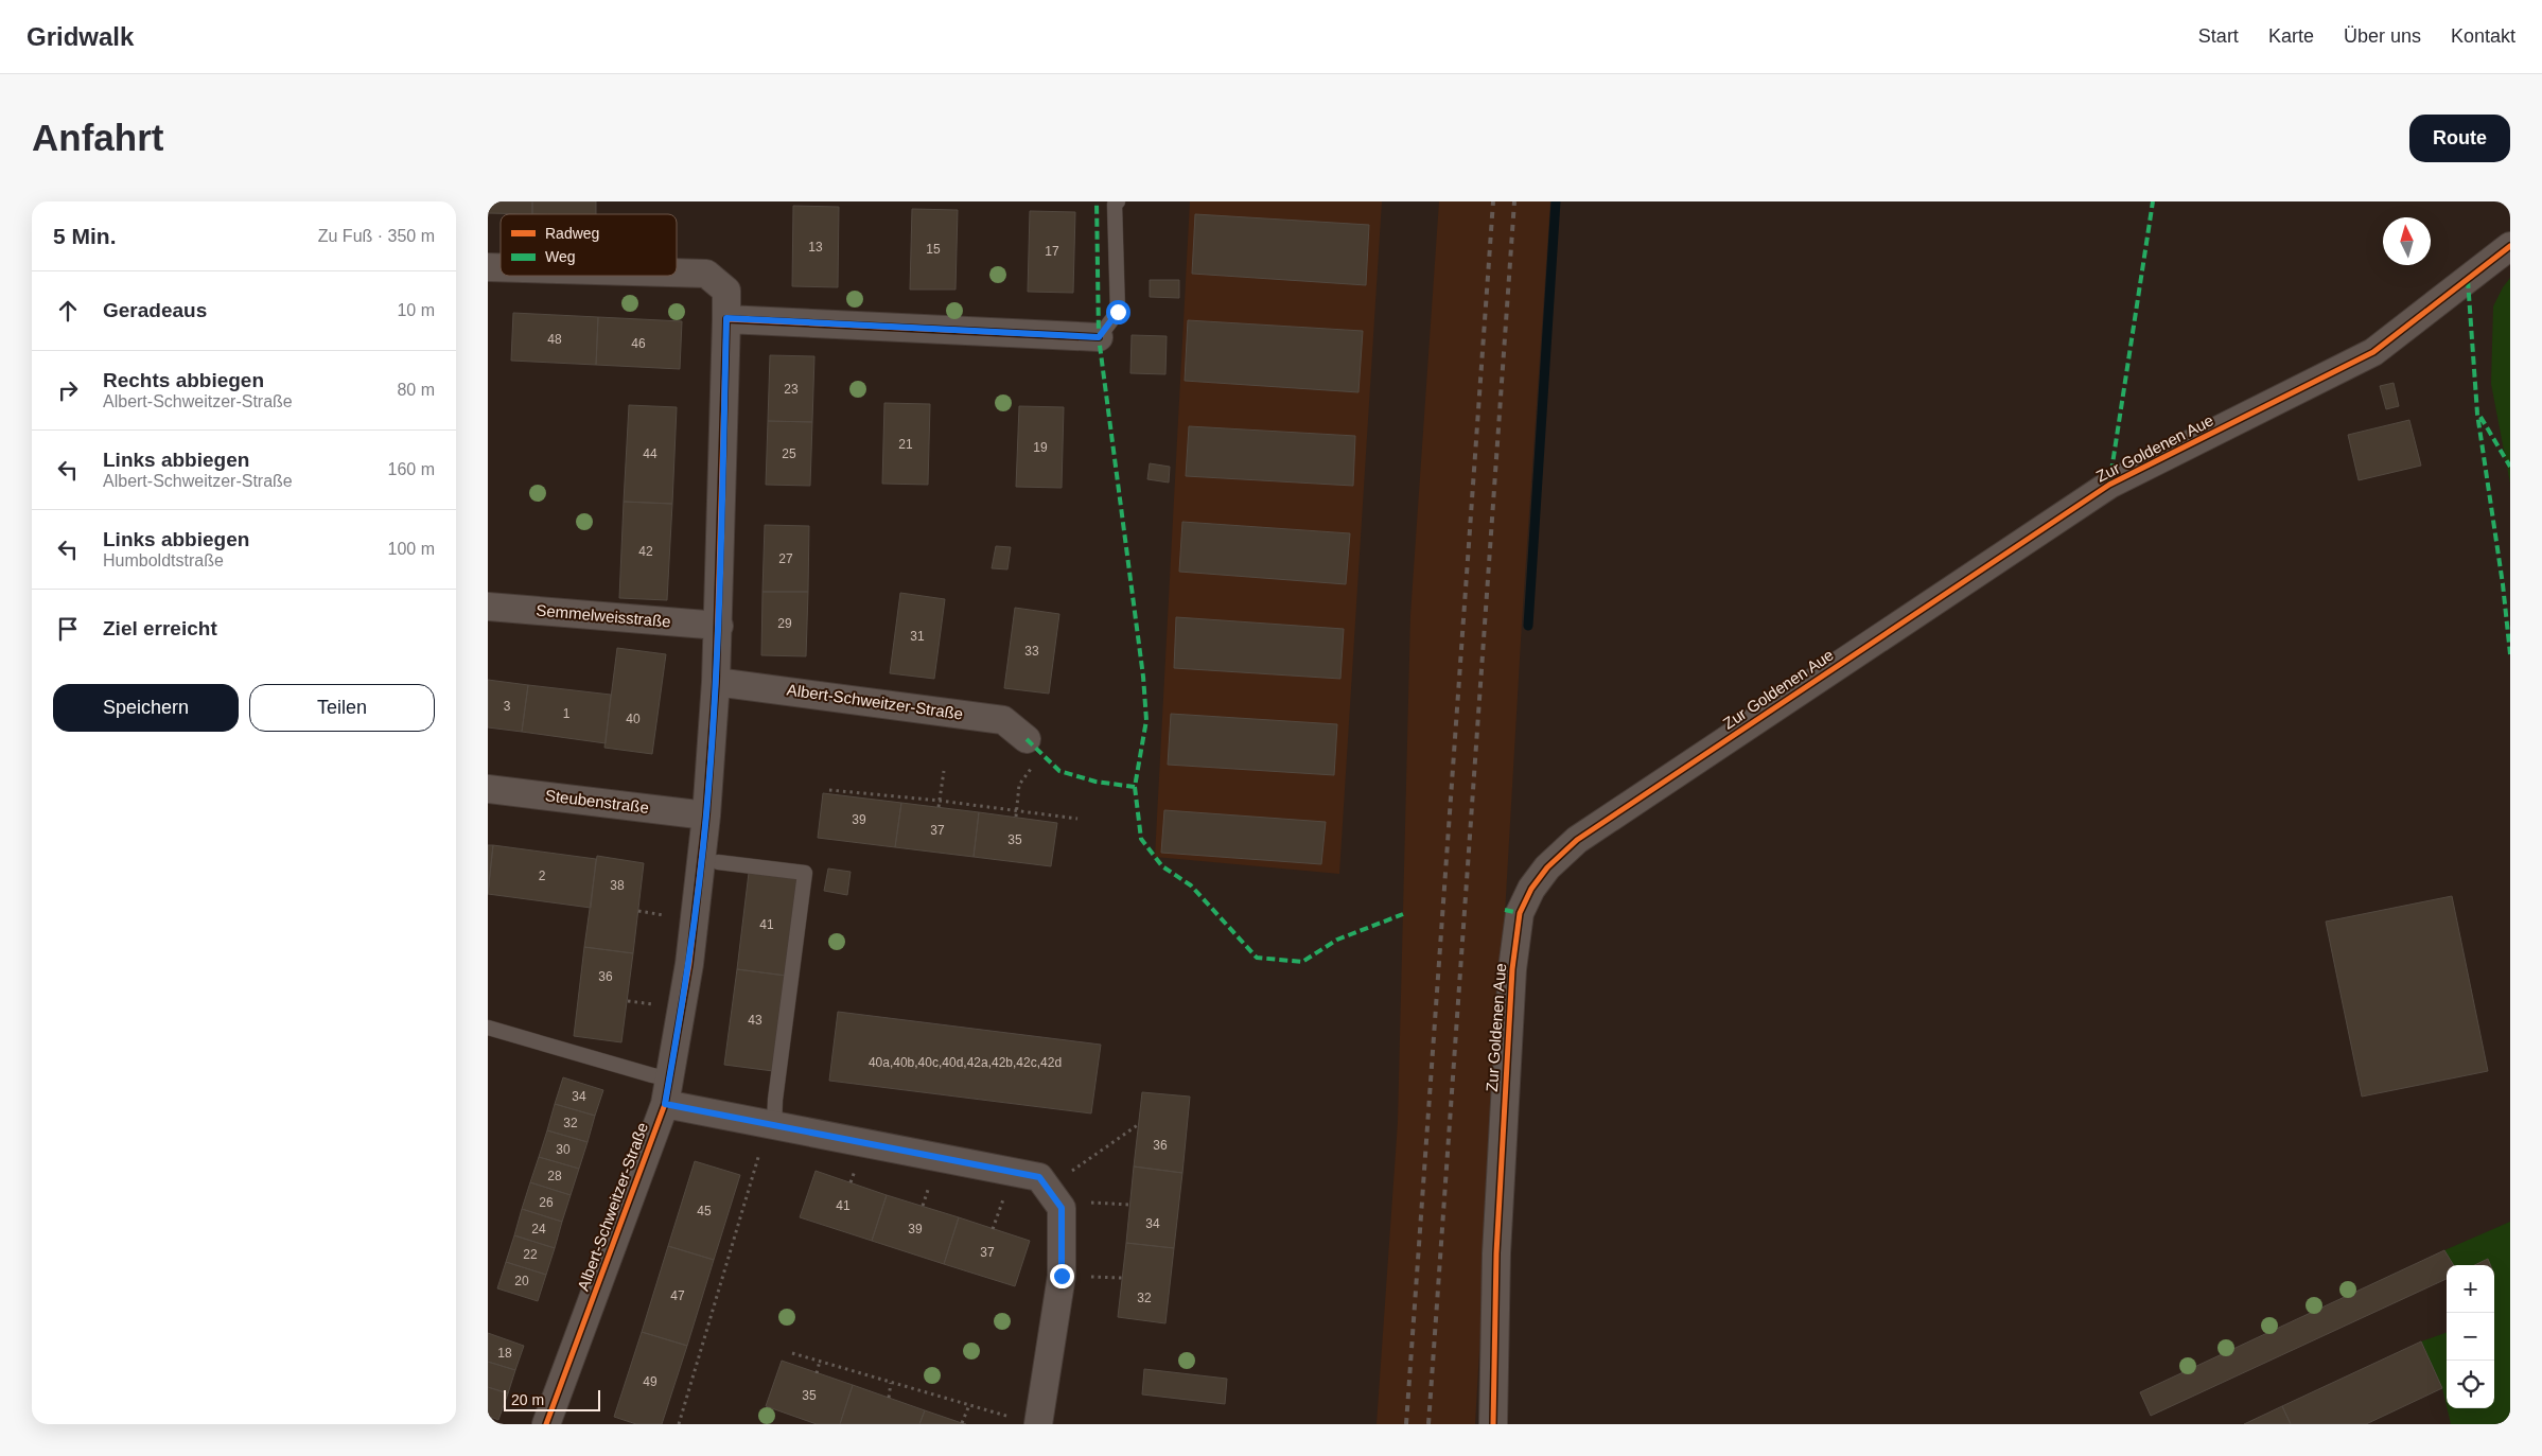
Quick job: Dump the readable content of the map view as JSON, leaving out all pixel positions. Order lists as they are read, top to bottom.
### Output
{
  "streets": {
    "street": [
      "Zur Goldenen Aue",
      "Semmelweisstraße",
      "Albert-Schweitzer-Straße",
      "Steubenstraße"
    ]
  },
  "crossings": [
    ["Semmelweisstraße", "Albert-Schweitzer-Straße"],
    ["Albert-Schweitzer-Straße", "Steubenstraße"]
  ],
  "house_numbers": [
    "13",
    "15",
    "17",
    "48",
    "46",
    "23",
    "21",
    "19",
    "44",
    "25",
    "42",
    "27",
    "29",
    "31",
    "33",
    "3",
    "1",
    "40",
    "39",
    "37",
    "35",
    "2",
    "38",
    "41",
    "36",
    "43",
    "40a,40b,40c,40d,42a,42b,42c,42d",
    "34",
    "32",
    "36",
    "30",
    "28",
    "26",
    "41",
    "45",
    "34",
    "24",
    "39",
    "37",
    "22",
    "20",
    "47",
    "32",
    "18",
    "49",
    "35"
  ],
  "legend": ["Radweg", "Weg"],
  "scale_bar": "20 m",
  "north": "top",
  "page": {
    "header": "Gridwalk",
    "nav": [
      "Start",
      "Karte",
      "Über uns",
      "Kontakt"
    ],
    "buttons": [
      "Route",
      ["Speichern", "Teilen"]
    ],
    "title": "Anfahrt",
    "heading": ["5 Min.", "Zu Fuß · 350 m"],
    "list": [
      ["Geradeaus", "10 m"],
      ["Rechts abbiegen", "Albert-Schweitzer-Straße", "80 m"],
      ["Links abbiegen", "Albert-Schweitzer-Straße", "160 m"],
      ["Links abbiegen", "Humboldtstraße", "100 m"],
      "Ziel erreicht"
    ],
    "map_buttons": ["+", "−"],
    "scale": "20 m"
  }
}
